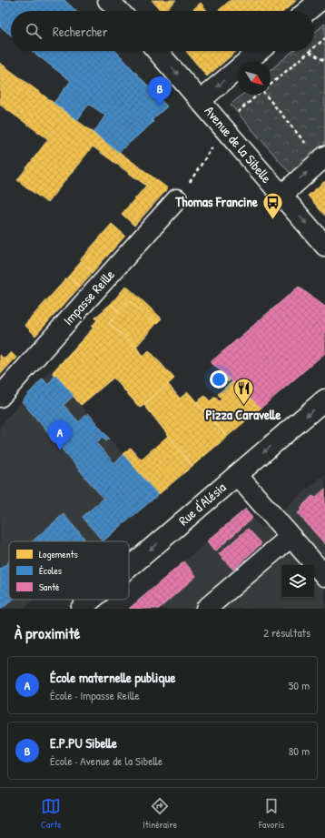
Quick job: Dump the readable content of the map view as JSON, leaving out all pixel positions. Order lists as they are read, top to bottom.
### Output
{
  "streets": {
    "street": ["Avenue de la Sibelle", "Impasse Reille", "Rue d'Alésia"]
  },
  "one_way": ["Avenue de la Sibelle"],
  "places": {
    "bus stop": ["Thomas Francine"],
    "restaurant": ["Pizza Caravelle"]
  },
  "legend": ["Logements", "Écoles", "Santé"],
  "north": "bottom right",
  "page": {
    "search": "Rechercher",
    "pins": ["B", "A"],
    "heading": ["À proximité", "2 résultats"],
    "list": [
      {
        "mark": "A",
        "name": "École maternelle publique",
        "note": "École · Impasse Reille",
        "value": "50 m"
      },
      {
        "mark": "B",
        "name": "E.P.PU Sibelle",
        "note": "École · Avenue de la Sibelle",
        "value": "80 m"
      }
    ],
    "nav": ["Carte", "Itinéraire", "Favoris"]
  }
}
